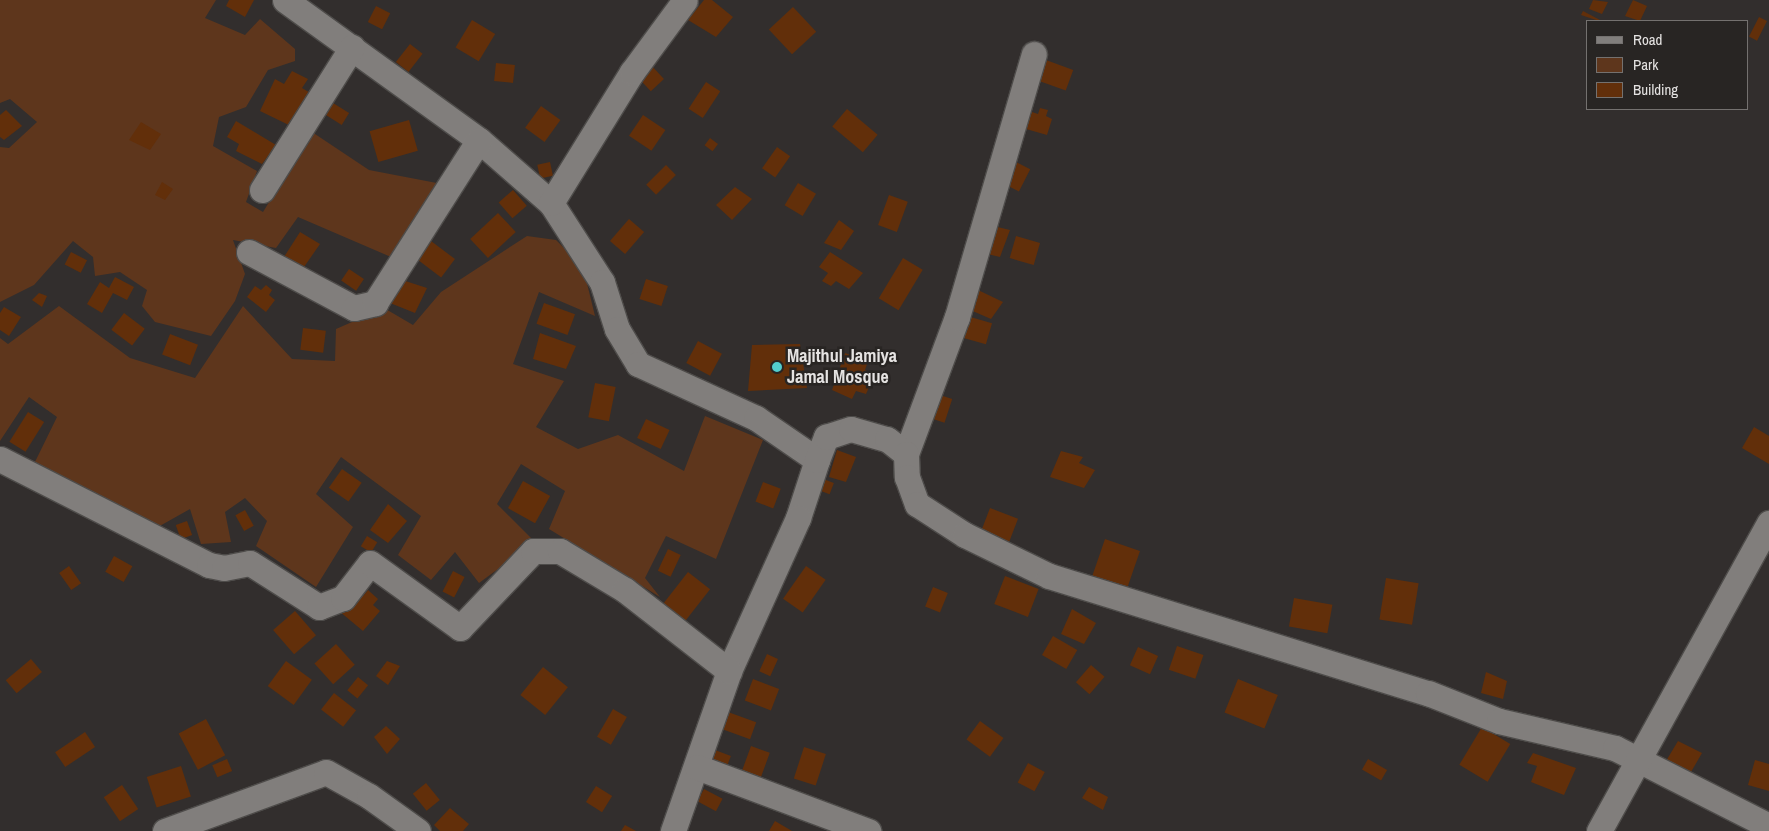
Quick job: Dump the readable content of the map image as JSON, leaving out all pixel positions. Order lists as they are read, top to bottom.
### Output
{
  "places": ["Majithul Jamiya Jamal Mosque"],
  "legend": ["Road", "Park", "Building"]
}
